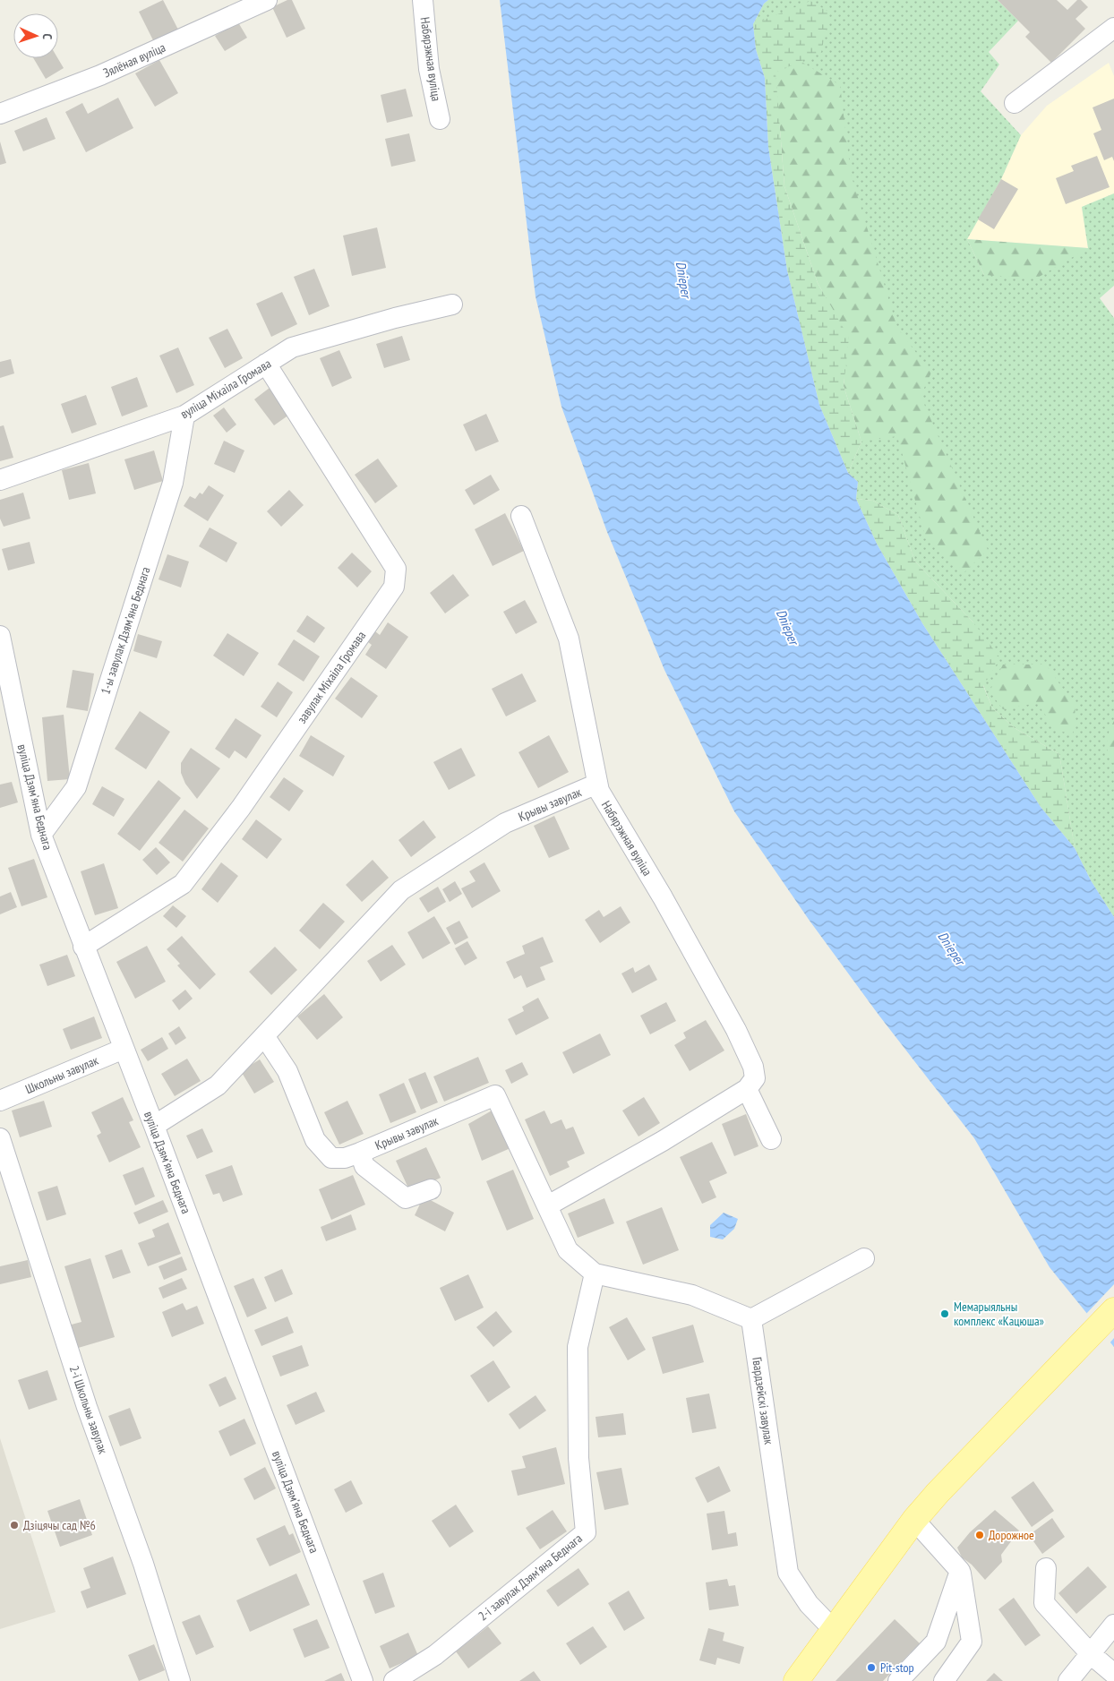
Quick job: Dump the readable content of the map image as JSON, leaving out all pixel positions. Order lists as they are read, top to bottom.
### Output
{
  "streets": {
    "street": [
      "Набярэжная вуліца",
      "Зялёная вуліца",
      "вуліца Міхаіла Громава",
      "1-ы завулак Дзямʼяна Беднага",
      "завулак Міхаіла Громава",
      "вуліца Дзямʼяна Беднага",
      "Крывы завулак",
      "Школьны завулак",
      "Гвардзейскі завулак",
      "2-і Школьны завулак",
      "2-і завулак Дзямʼяна Беднага"
    ]
  },
  "crossings": [
    ["Набярэжная вуліца", "Крывы завулак"],
    ["вуліца Міхаіла Громава", "1-ы завулак Дзямʼяна Беднага"],
    ["вуліца Міхаіла Громава", "завулак Міхаіла Громава"],
    ["1-ы завулак Дзямʼяна Беднага", "вуліца Дзямʼяна Беднага"],
    ["завулак Міхаіла Громава", "вуліца Дзямʼяна Беднага"],
    ["вуліца Дзямʼяна Беднага", "Крывы завулак"],
    ["вуліца Дзямʼяна Беднага", "Школьны завулак"],
    ["Крывы завулак", "2-і завулак Дзямʼяна Беднага"]
  ],
  "water": ["Dnieper"],
  "places": [
    "Мемарыяльны комплекс «Кацюша»",
    "Дзіцячы сад №6",
    "Дорожное",
    "Pit-stop"
  ],
  "north": "right"
}
